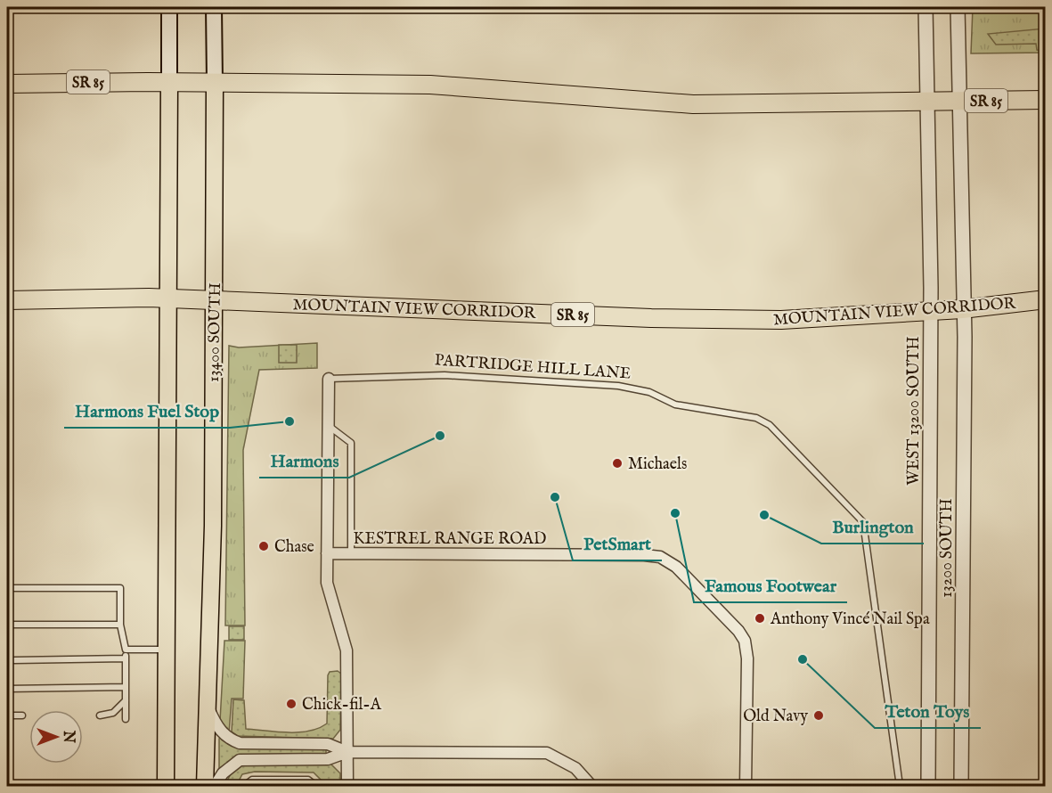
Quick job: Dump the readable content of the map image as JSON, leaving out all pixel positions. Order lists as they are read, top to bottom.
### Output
{
  "streets": {
    "highway": ["SR 85", "MOUNTAIN VIEW CORRIDOR"],
    "main road": ["13400 SOUTH"],
    "street": [
      "PARTRIDGE HILL LANE",
      "WEST 13200 SOUTH",
      "KESTREL RANGE ROAD",
      "13200 SOUTH"
    ]
  },
  "crossings": [
    ["SR 85", "13400 SOUTH"],
    ["SR 85", "WEST 13200 SOUTH"],
    ["MOUNTAIN VIEW CORRIDOR", "13400 SOUTH"],
    ["MOUNTAIN VIEW CORRIDOR", "WEST 13200 SOUTH"],
    ["MOUNTAIN VIEW CORRIDOR", "13200 SOUTH"],
    ["PARTRIDGE HILL LANE", "KESTREL RANGE ROAD"]
  ],
  "places": [
    "Harmons Fuel Stop",
    "Harmons",
    "Michaels",
    "PetSmart",
    "Famous Footwear",
    "Burlington",
    "Chase",
    "Anthony Vincé Nail Spa",
    "Teton Toys",
    "Chick-fil-A",
    "Old Navy"
  ],
  "north": "right"
}
